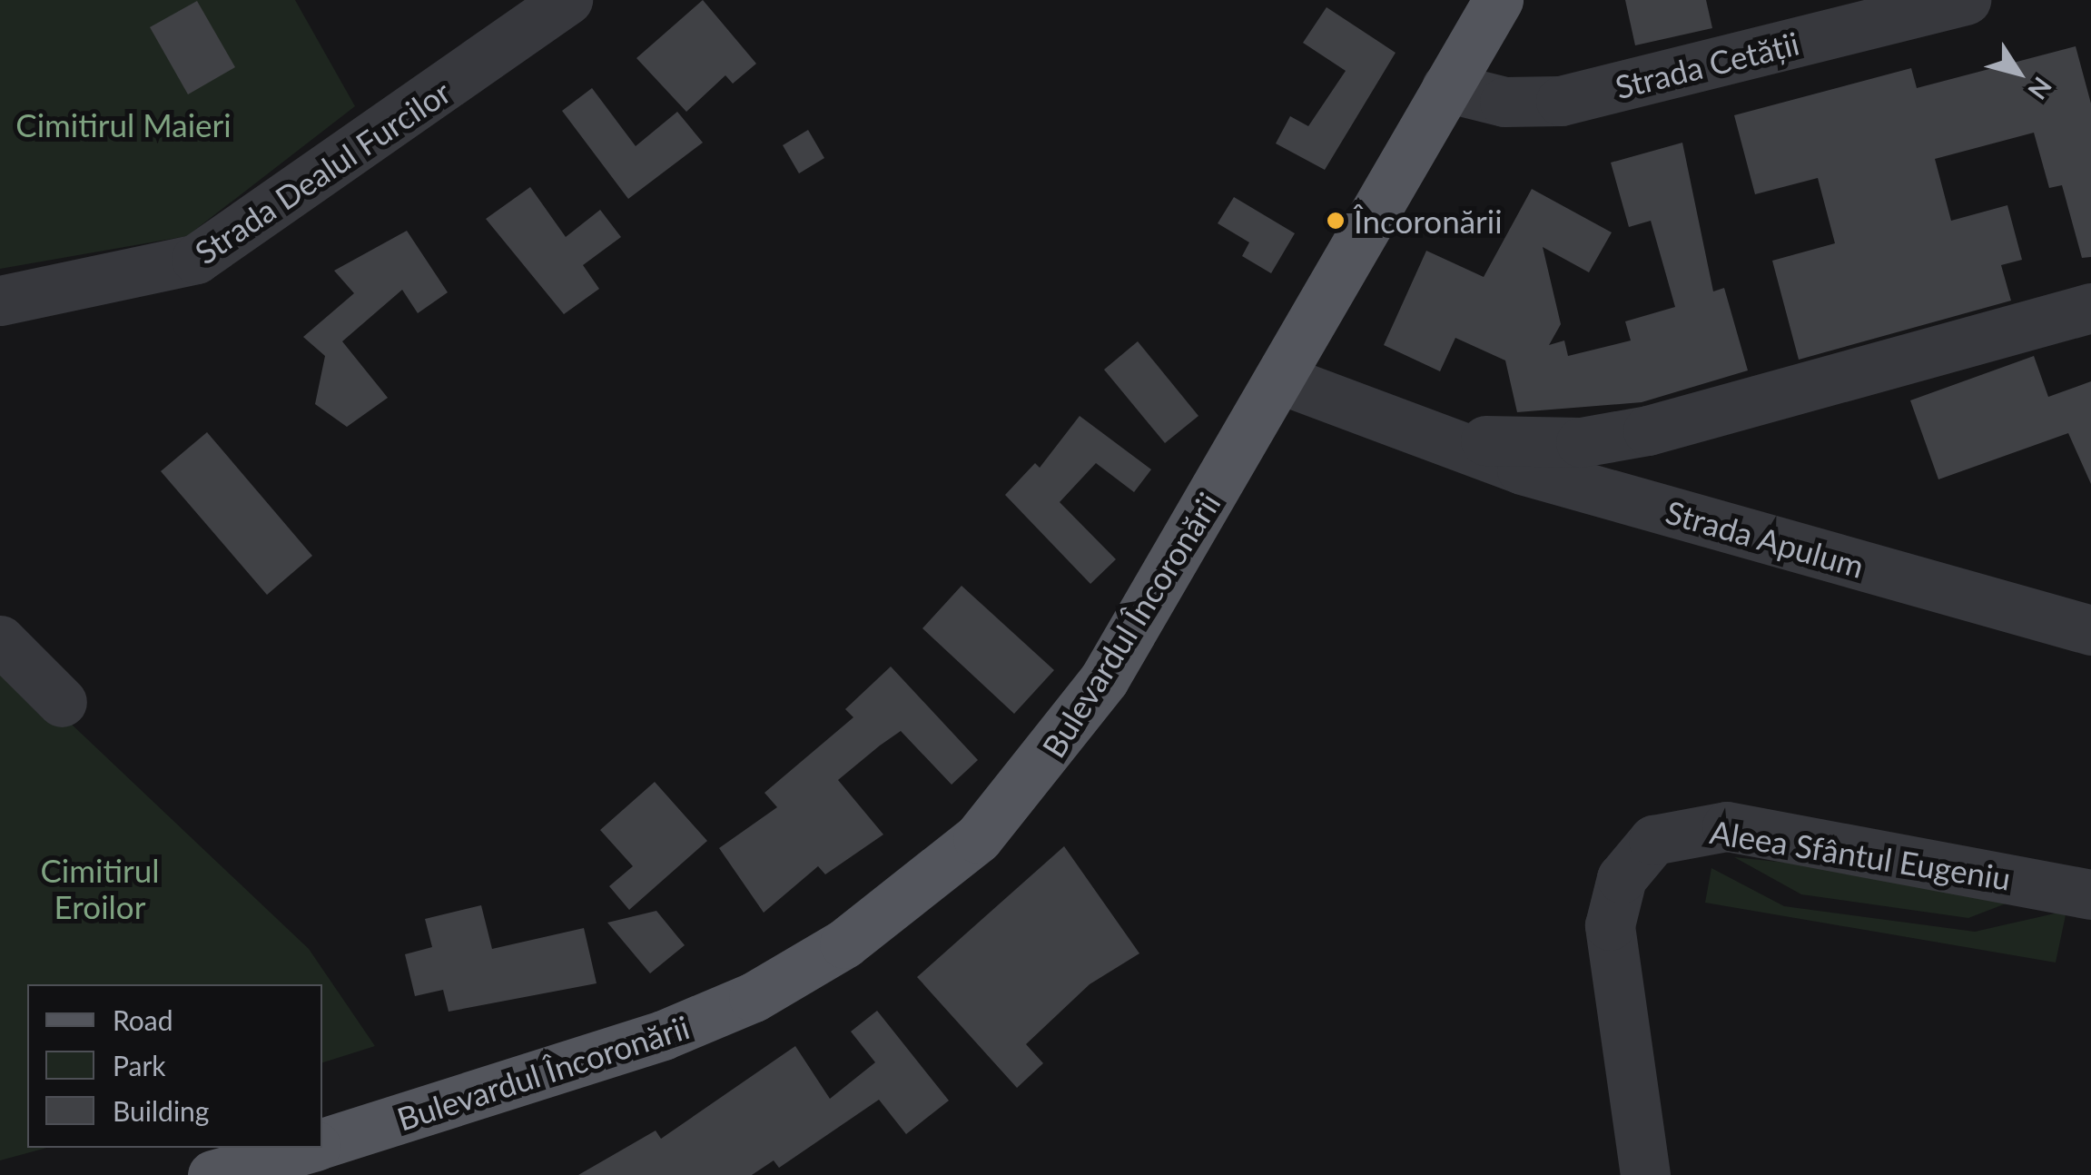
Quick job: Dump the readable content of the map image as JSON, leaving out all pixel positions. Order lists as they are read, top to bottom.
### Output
{
  "streets": {
    "main road": ["Bulevardul Încoronării"],
    "street": [
      "Strada Cetății",
      "Strada Dealul Furcilor",
      "Strada Apulum",
      "Aleea Sfântul Eugeniu"
    ]
  },
  "crossings": [
    ["Strada Cetății", "Bulevardul Încoronării"],
    ["Strada Apulum", "Bulevardul Încoronării"]
  ],
  "parks": ["Cimitirul Maieri", "Cimitirul Eroilor"],
  "places": ["Încoronării"],
  "legend": ["Road", "Park", "Building"],
  "north": "bottom right"
}
